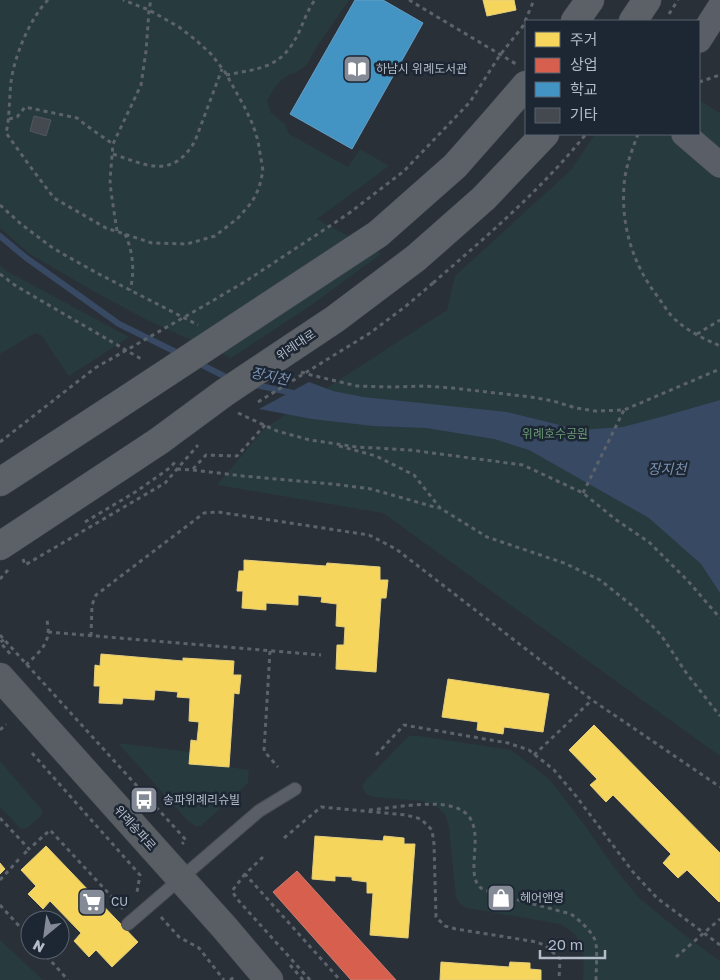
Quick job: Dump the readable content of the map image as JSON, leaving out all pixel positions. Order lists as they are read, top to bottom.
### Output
{
  "streets": {
    "main road": ["위례대로", "위례송파로"]
  },
  "water": ["장지천"],
  "parks": ["위례호수공원"],
  "places": {
    "library": ["하남시 위례도서관"],
    "bus stop": ["송파위례리슈빌"],
    "shop": ["헤어앤영"],
    "supermarket": ["CU"]
  },
  "legend": [
    "주거",
    "상업",
    "학교",
    "기타"
  ],
  "scale_bar": "20 m",
  "north": "bottom left"
}
